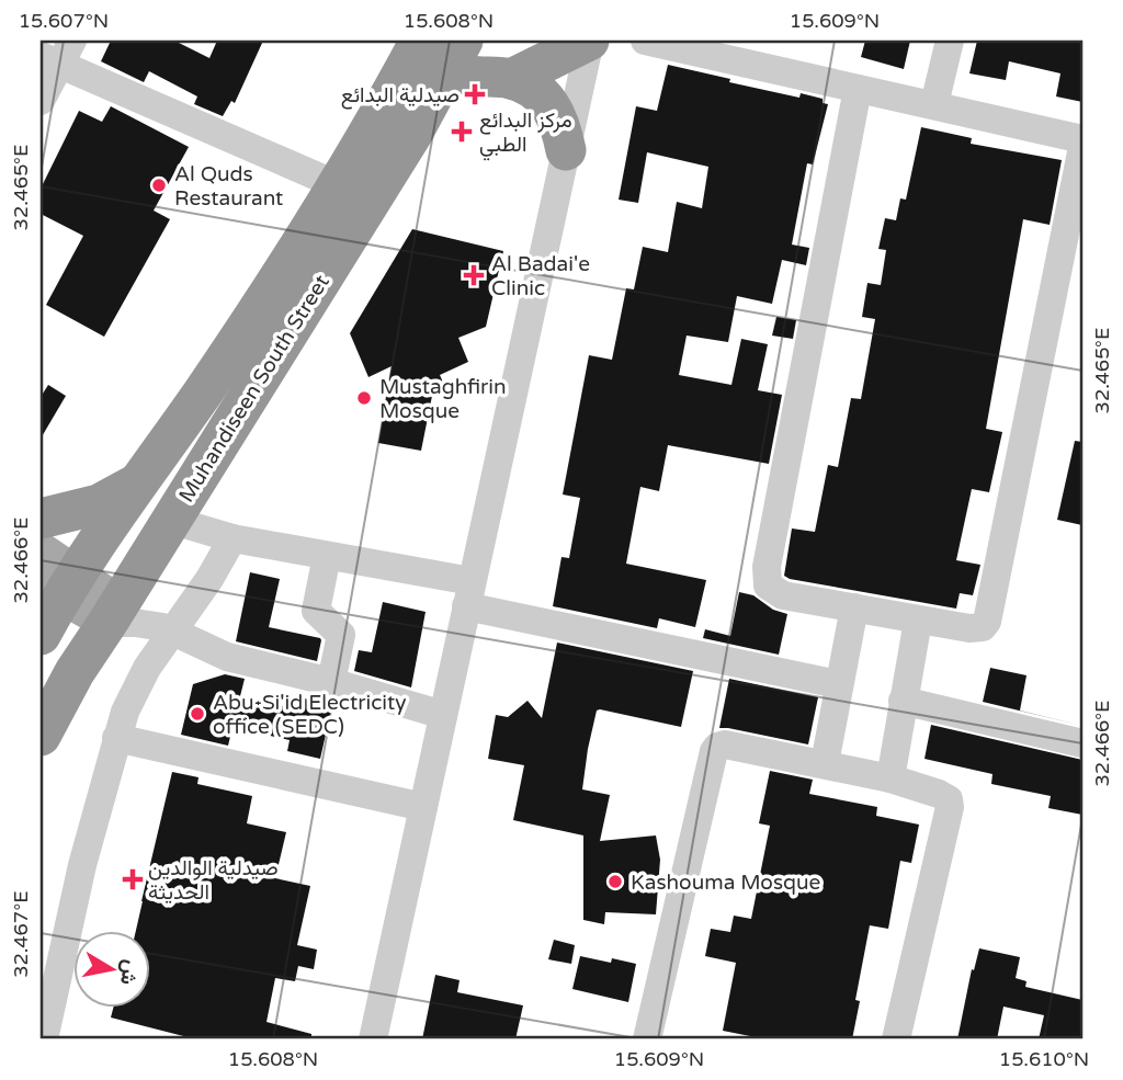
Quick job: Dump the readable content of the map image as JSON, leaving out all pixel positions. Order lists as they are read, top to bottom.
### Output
{
  "streets": {
    "highway": ["Muhandiseen South Street"]
  },
  "places": {
    "health": [
      "صيدلية البدائع",
      "مركز البدائع الطبي",
      "Al Badai'e Clinic",
      "صيدلية الوالدين الحديثة"
    ],
    "other": [
      "Al Quds Restaurant",
      "Mustaghfirin Mosque",
      "Abu-Si'id Electricity office (SEDC)",
      "Kashouma Mosque"
    ]
  },
  "north": "right",
  "coordinates": [
    "15.607°N",
    "15.608°N",
    "15.609°N",
    "32.465°E",
    "32.466°E",
    "32.467°E",
    "15.610°N"
  ]
}
